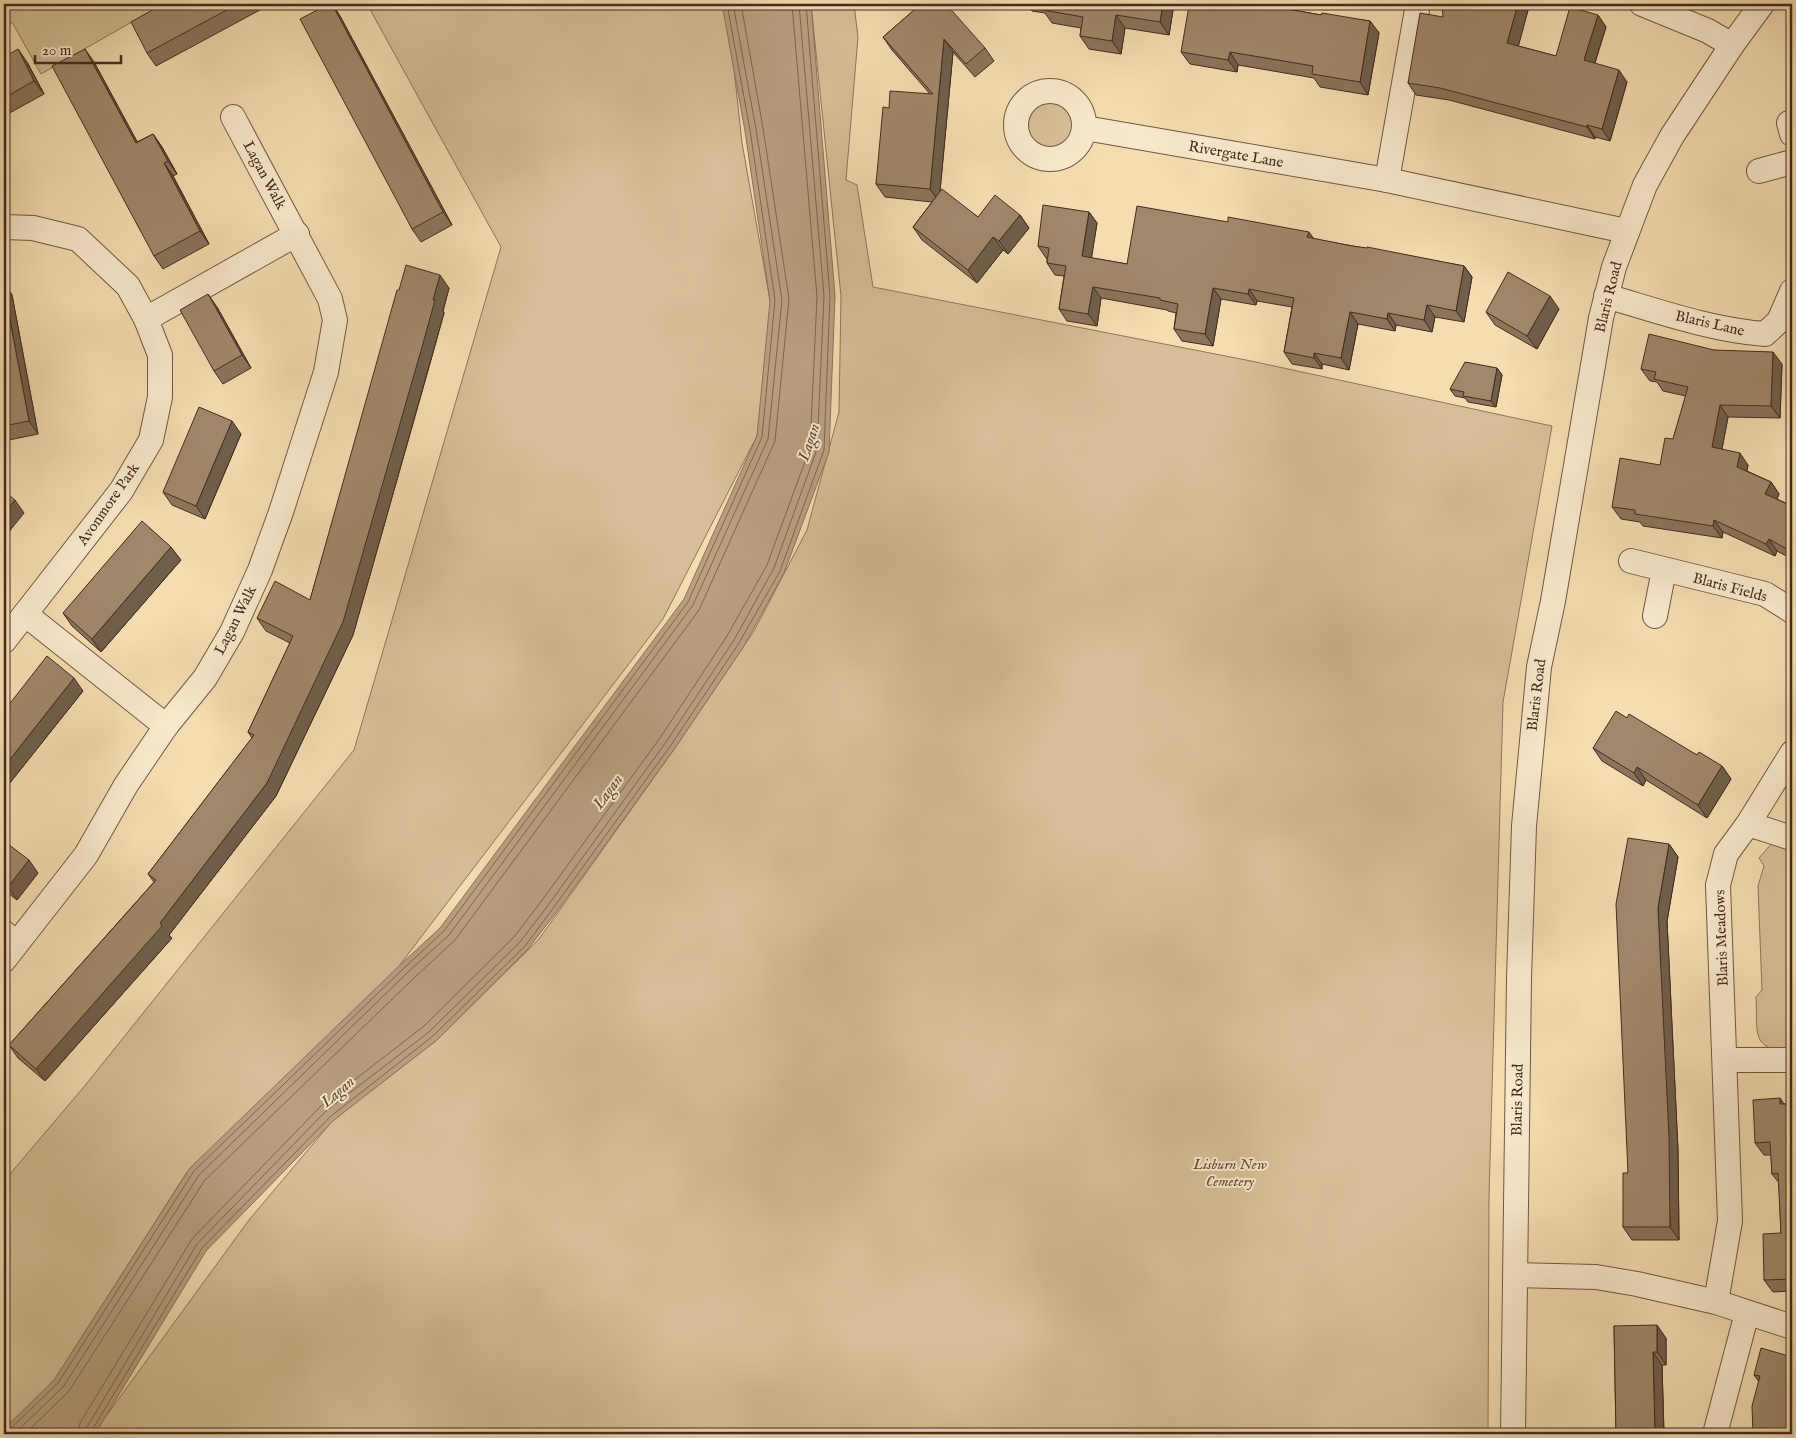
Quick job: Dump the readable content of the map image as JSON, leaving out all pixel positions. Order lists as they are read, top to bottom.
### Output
{
  "streets": {
    "street": [
      "Rivergate Lane",
      "Lagan Walk",
      "Blaris Road",
      "Blaris Lane",
      "Avonmore Park",
      "Blaris Fields",
      "Blaris Meadows"
    ]
  },
  "crossings": [
    ["Rivergate Lane", "Blaris Road"],
    ["Blaris Road", "Blaris Lane"]
  ],
  "water": ["Lagan"],
  "parks": ["Lisburn New Cemetery"],
  "scale_bar": "20 m"
}
